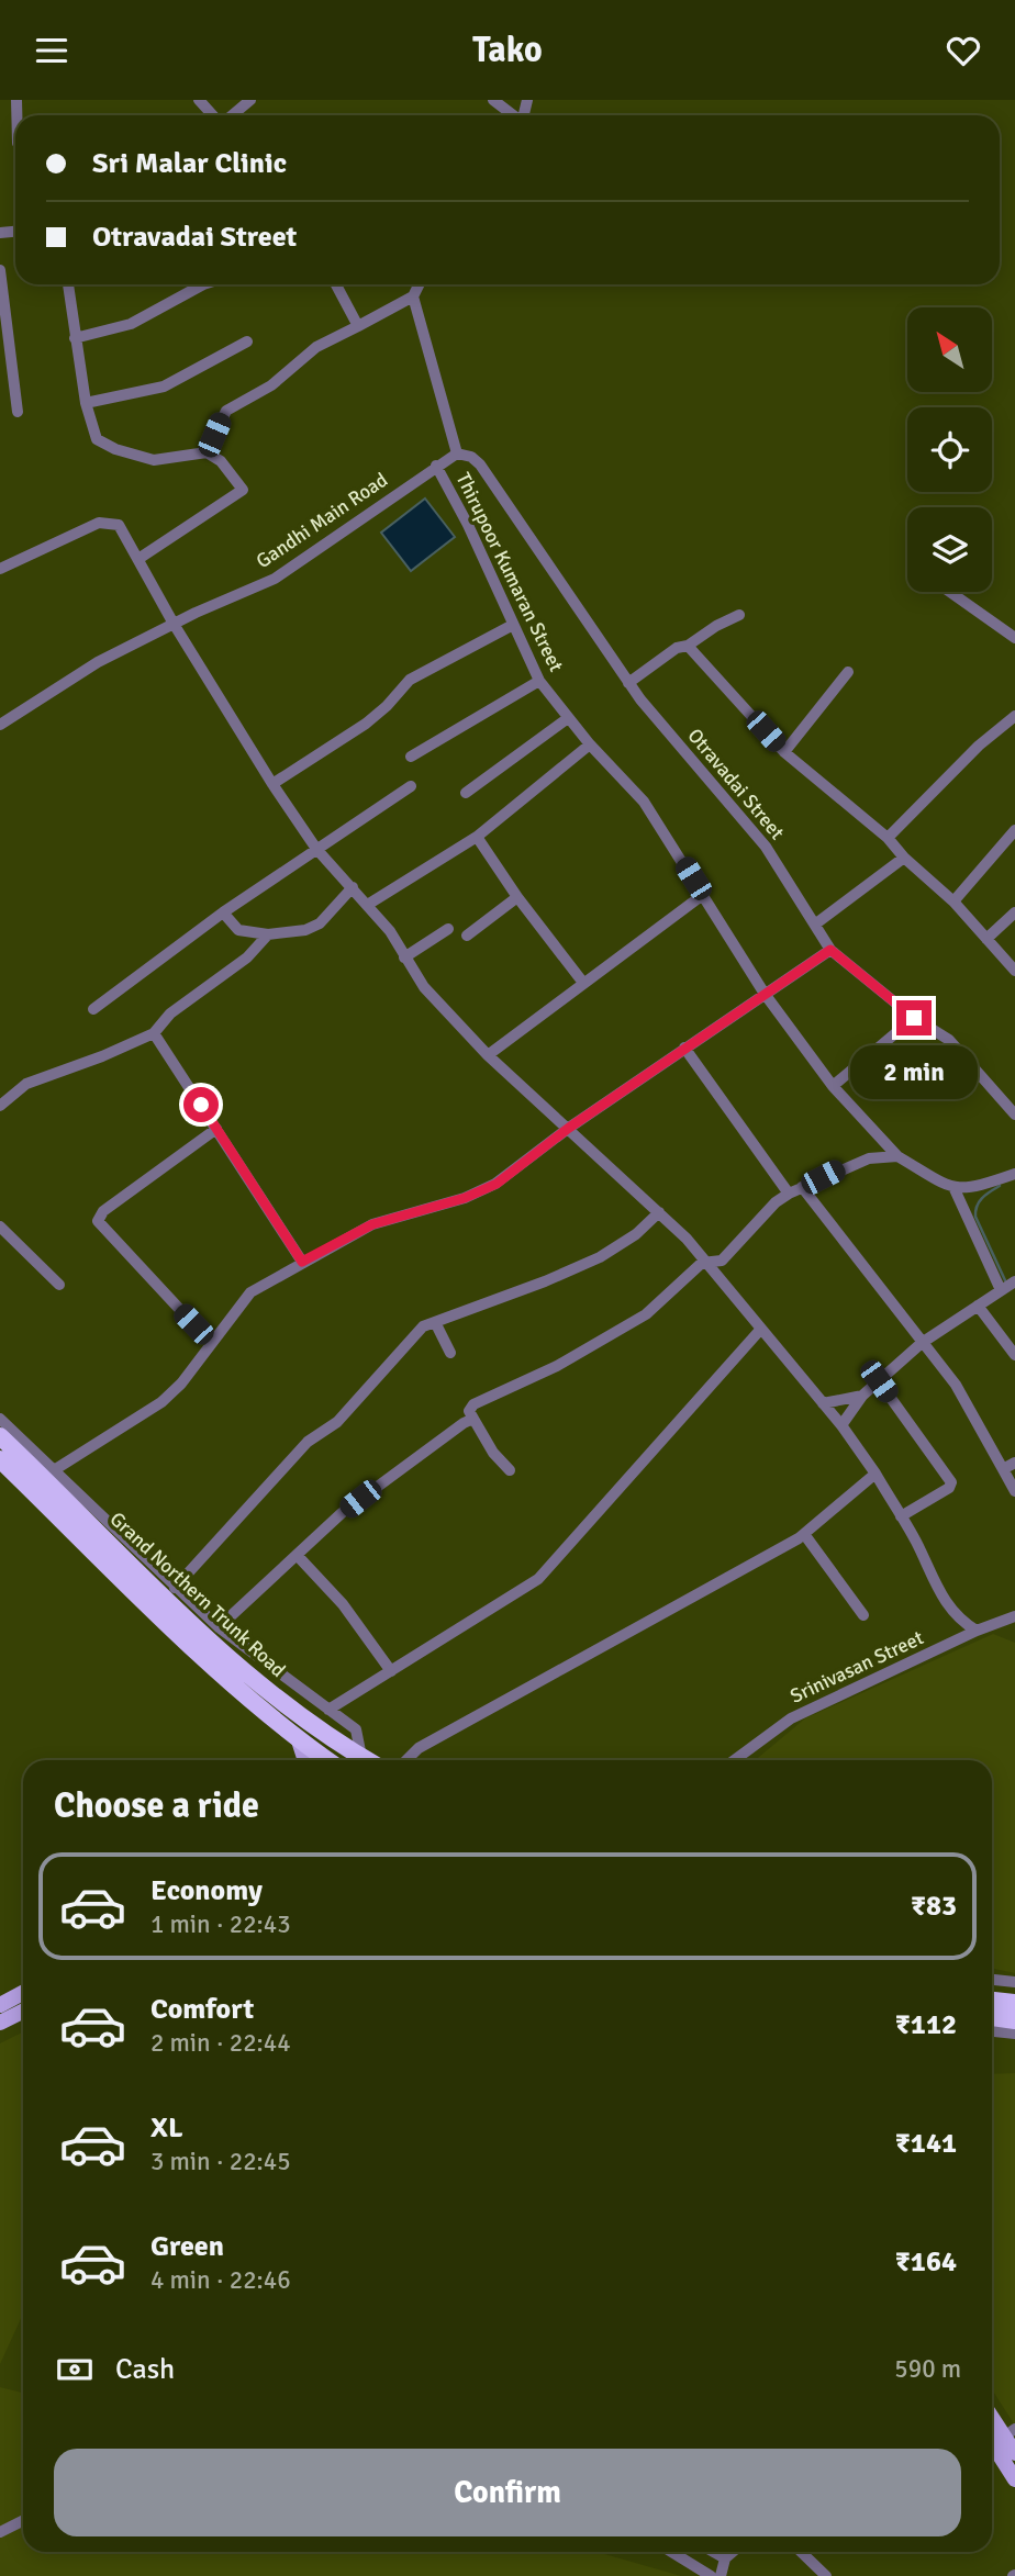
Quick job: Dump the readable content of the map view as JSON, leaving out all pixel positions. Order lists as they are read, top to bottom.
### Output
{
  "streets": {
    "highway": ["Grand Northern Trunk Road"],
    "street": [
      "Gandhi Main Road",
      "Thirupoor Kumaran Street",
      "Otravadai Street",
      "Srinivasan Street"
    ]
  },
  "crossings": [
    ["Gandhi Main Road", "Thirupoor Kumaran Street"],
    ["Gandhi Main Road", "Otravadai Street"]
  ],
  "north": "top left",
  "page": {
    "header": "Tako",
    "banner": ["Sri Malar Clinic", "Otravadai Street"],
    "bubble": "2 min",
    "heading": "Choose a ride",
    "list": [
      {
        "name": "Economy",
        "note": "1 min · 22:43",
        "value": "₹83"
      },
      {
        "name": "Comfort",
        "note": "2 min · 22:44",
        "value": "₹112"
      },
      {
        "name": "XL",
        "note": "3 min · 22:45",
        "value": "₹141"
      },
      {
        "name": "Green",
        "note": "4 min · 22:46",
        "value": "₹164"
      }
    ],
    "pay": ["Cash", "590 m"],
    "buttons": "Confirm"
  }
}
